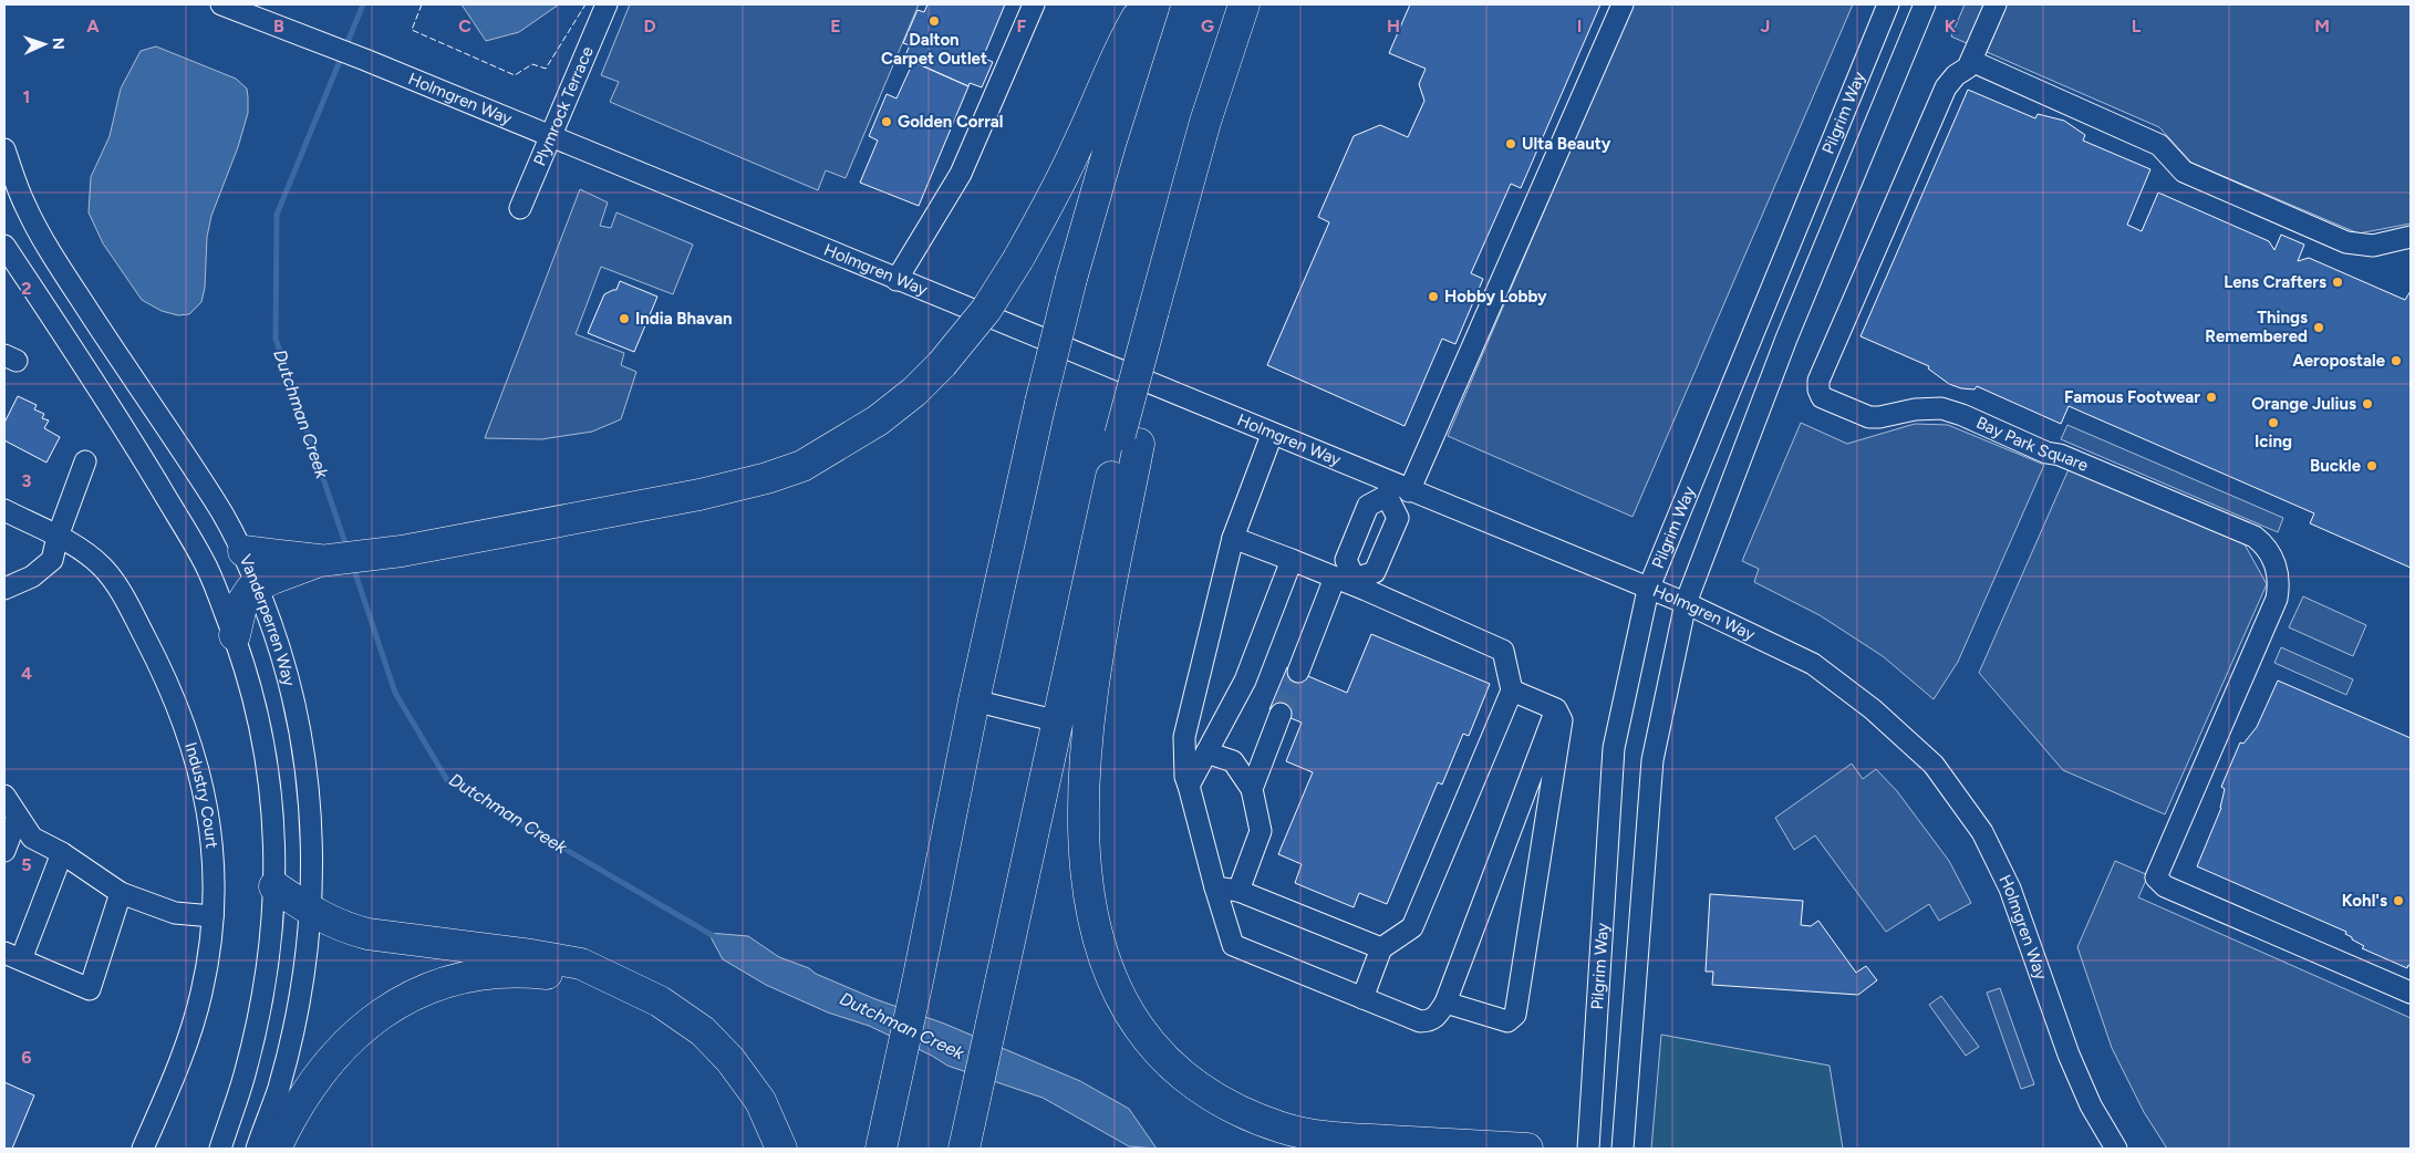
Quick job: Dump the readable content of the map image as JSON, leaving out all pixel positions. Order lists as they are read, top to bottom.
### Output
{
  "streets": {
    "street": [
      "Holmgren Way",
      "Plymrock Terrace",
      "Pilgrim Way",
      "Bay Park Square",
      "Vanderperren Way",
      "Industry Court"
    ]
  },
  "crossings": [
    ["Holmgren Way", "Plymrock Terrace"],
    ["Holmgren Way", "Pilgrim Way"]
  ],
  "water": ["Dutchman Creek"],
  "places": [
    "Dalton Carpet Outlet",
    "Golden Corral",
    "Ulta Beauty",
    "Lens Crafters",
    "Hobby Lobby",
    "India Bhavan",
    "Things Remembered",
    "Aeropostale",
    "Famous Footwear",
    "Orange Julius",
    "Icing",
    "Buckle",
    "Kohl's"
  ],
  "north": "right",
  "grid": {
    "columns": [
      "A",
      "B",
      "C",
      "D",
      "E",
      "F",
      "G",
      "H",
      "I",
      "J",
      "K",
      "L",
      "M"
    ],
    "rows": [
      "1",
      "2",
      "3",
      "4",
      "5",
      "6"
    ]
  }
}
